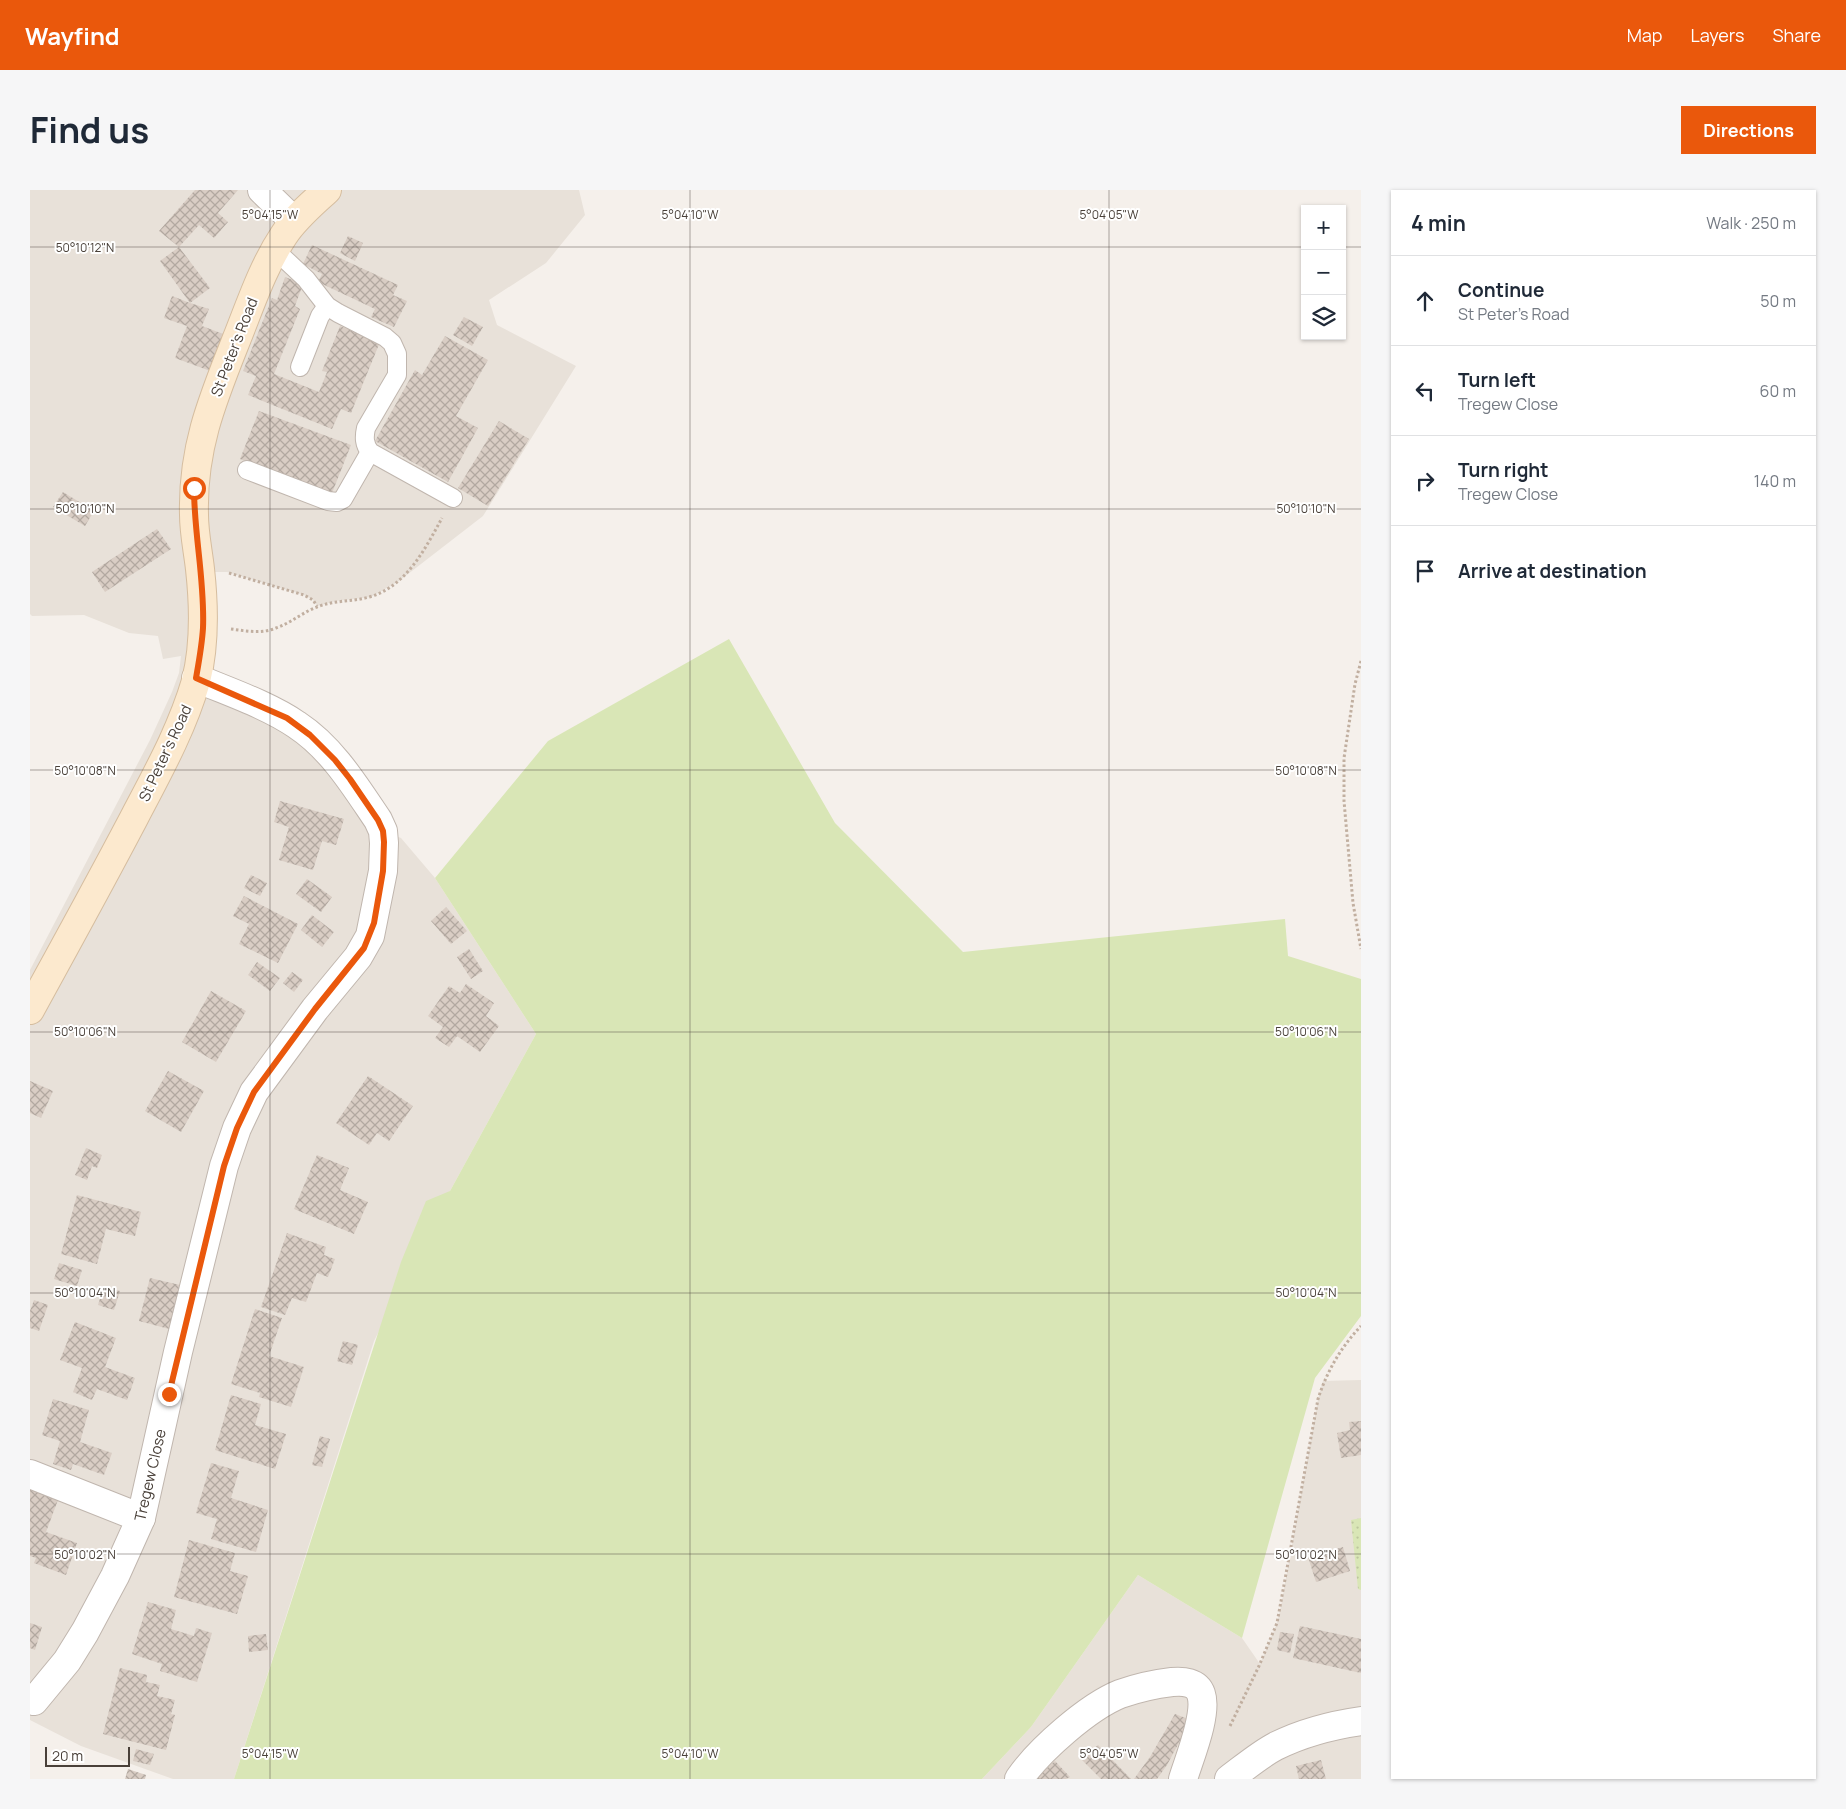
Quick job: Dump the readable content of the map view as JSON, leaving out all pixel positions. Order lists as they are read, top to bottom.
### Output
{
  "streets": {
    "street": ["St Peter's Road", "Tregew Close"]
  },
  "crossings": [
    ["St Peter's Road", "Tregew Close"]
  ],
  "scale_bar": "20 m",
  "page": {
    "header": "Wayfind",
    "nav": ["Map", "Layers", "Share"],
    "title": "Find us",
    "buttons": "Directions",
    "heading": ["4 min", "Walk · 250 m"],
    "map_buttons": ["+", "−"],
    "list": [
      ["Continue", "St Peter's Road", "50 m"],
      ["Turn left", "Tregew Close", "60 m"],
      ["Turn right", "Tregew Close", "140 m"],
      "Arrive at destination"
    ],
    "scale": "20 m"
  },
  "coordinates": [
    "5°04'15\"W",
    "5°04'10\"W",
    "5°04'05\"W",
    "50°10'12\"N",
    "50°10'10\"N",
    "50°10'08\"N",
    "50°10'06\"N",
    "50°10'04\"N",
    "50°10'02\"N"
  ]
}
